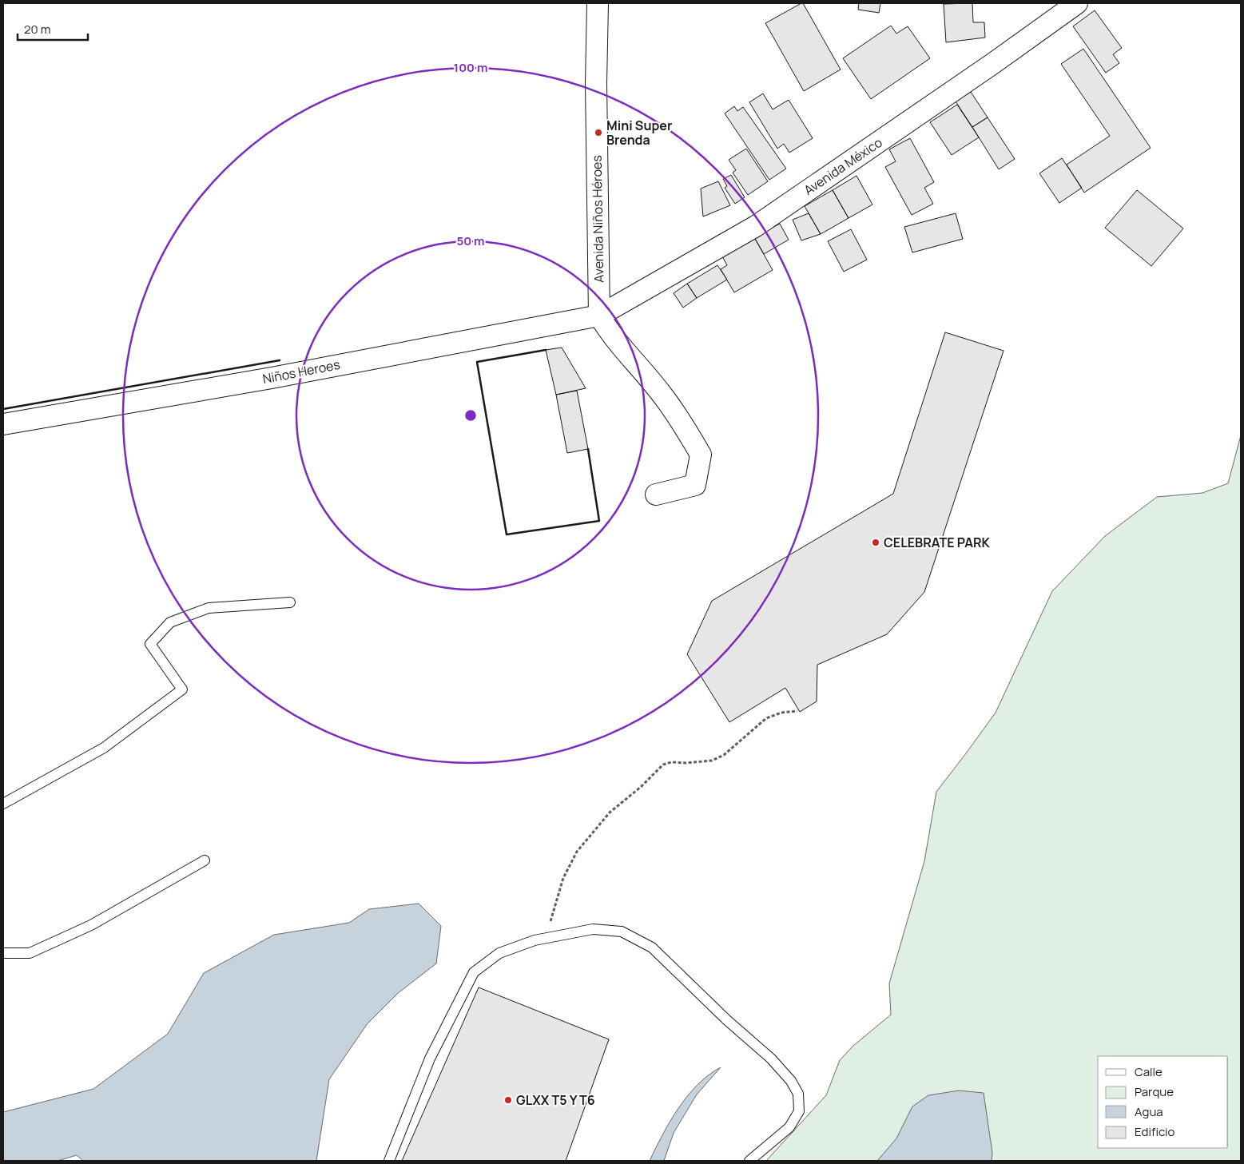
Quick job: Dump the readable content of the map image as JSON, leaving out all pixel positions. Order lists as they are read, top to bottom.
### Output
{
  "streets": {
    "street": ["Avenida México", "Avenida Niños Héroes", "Niños Heroes"]
  },
  "crossings": [
    ["Avenida México", "Avenida Niños Héroes"],
    ["Avenida México", "Niños Heroes"],
    ["Avenida Niños Héroes", "Niños Heroes"]
  ],
  "places": ["Mini Super Brenda", "CELEBRATE PARK", "GLXX T5 Y T6"],
  "legend": [
    "Calle",
    "Parque",
    "Agua",
    "Edificio"
  ],
  "scale_bar": "20 m",
  "rings": ["100 m", "50 m"]
}
